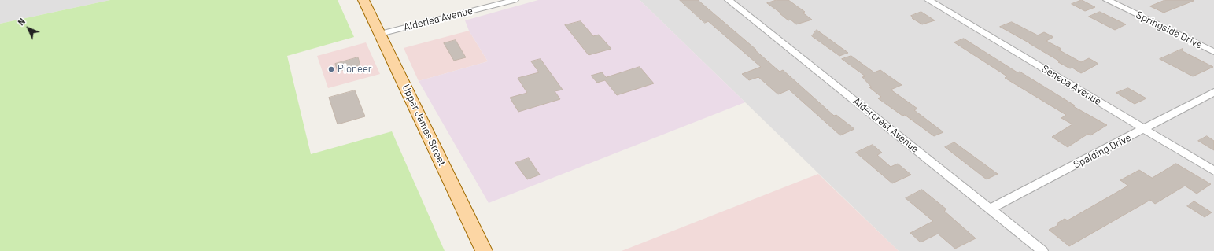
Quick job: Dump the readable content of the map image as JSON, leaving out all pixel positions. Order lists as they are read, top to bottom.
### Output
{
  "streets": {
    "main road": ["Upper James Street"],
    "street": [
      "Alderlea Avenue",
      "Springside Drive",
      "Seneca Avenue",
      "Aldercrest Avenue",
      "Spalding Drive"
    ]
  },
  "crossings": [
    ["Alderlea Avenue", "Upper James Street"],
    ["Seneca Avenue", "Spalding Drive"],
    ["Aldercrest Avenue", "Spalding Drive"]
  ],
  "places": ["Pioneer"],
  "north": "top left"
}
